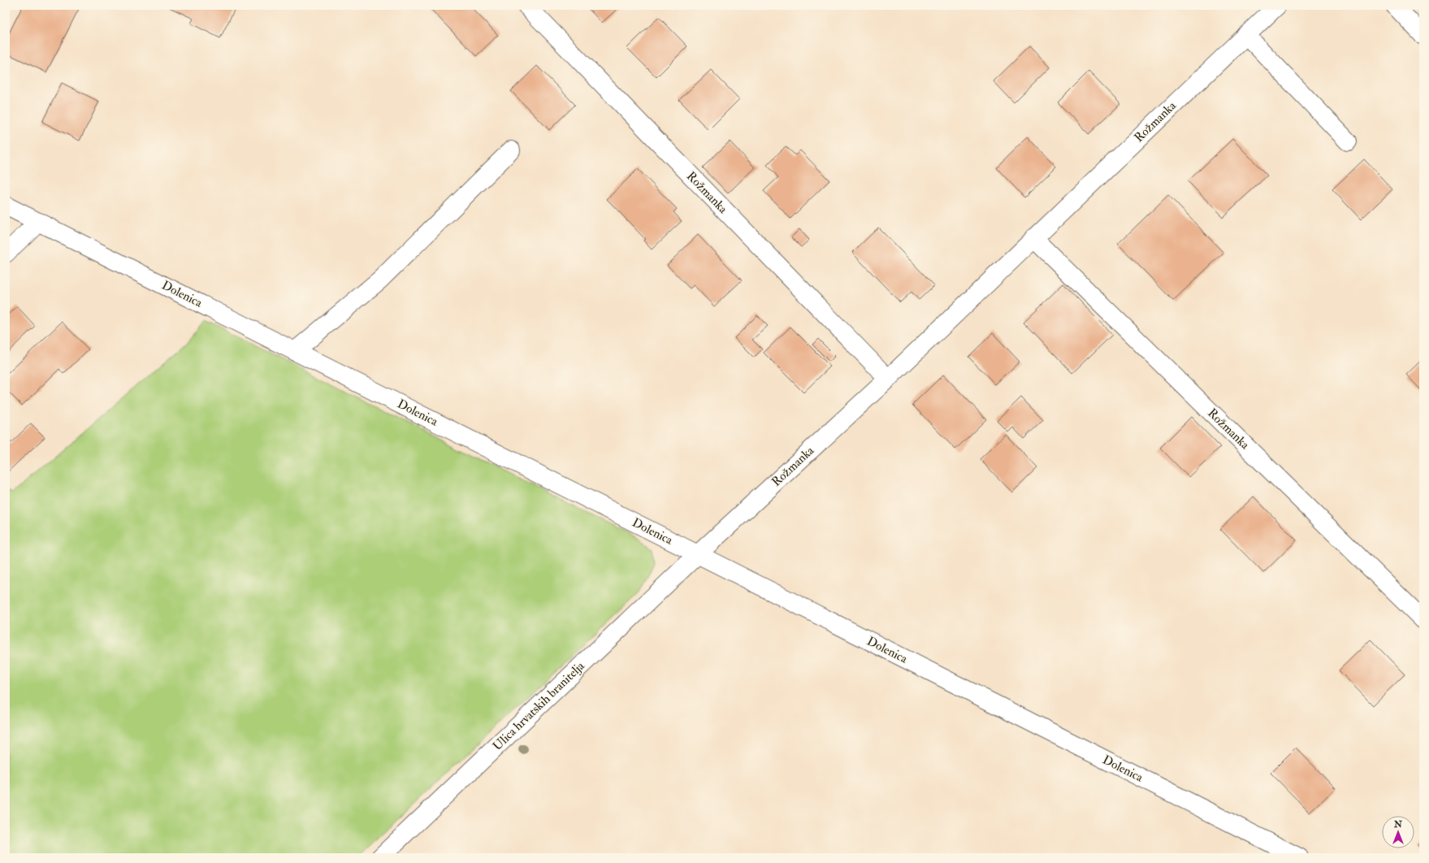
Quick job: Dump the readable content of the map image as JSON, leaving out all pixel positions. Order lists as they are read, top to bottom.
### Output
{
  "streets": {
    "street": ["Rožmanka", "Dolenica", "Ulica hrvatskih branitelja"]
  },
  "crossings": [
    ["Rožmanka", "Dolenica"],
    ["Rožmanka", "Ulica hrvatskih branitelja"],
    ["Dolenica", "Ulica hrvatskih branitelja"]
  ],
  "north": "top"
}
